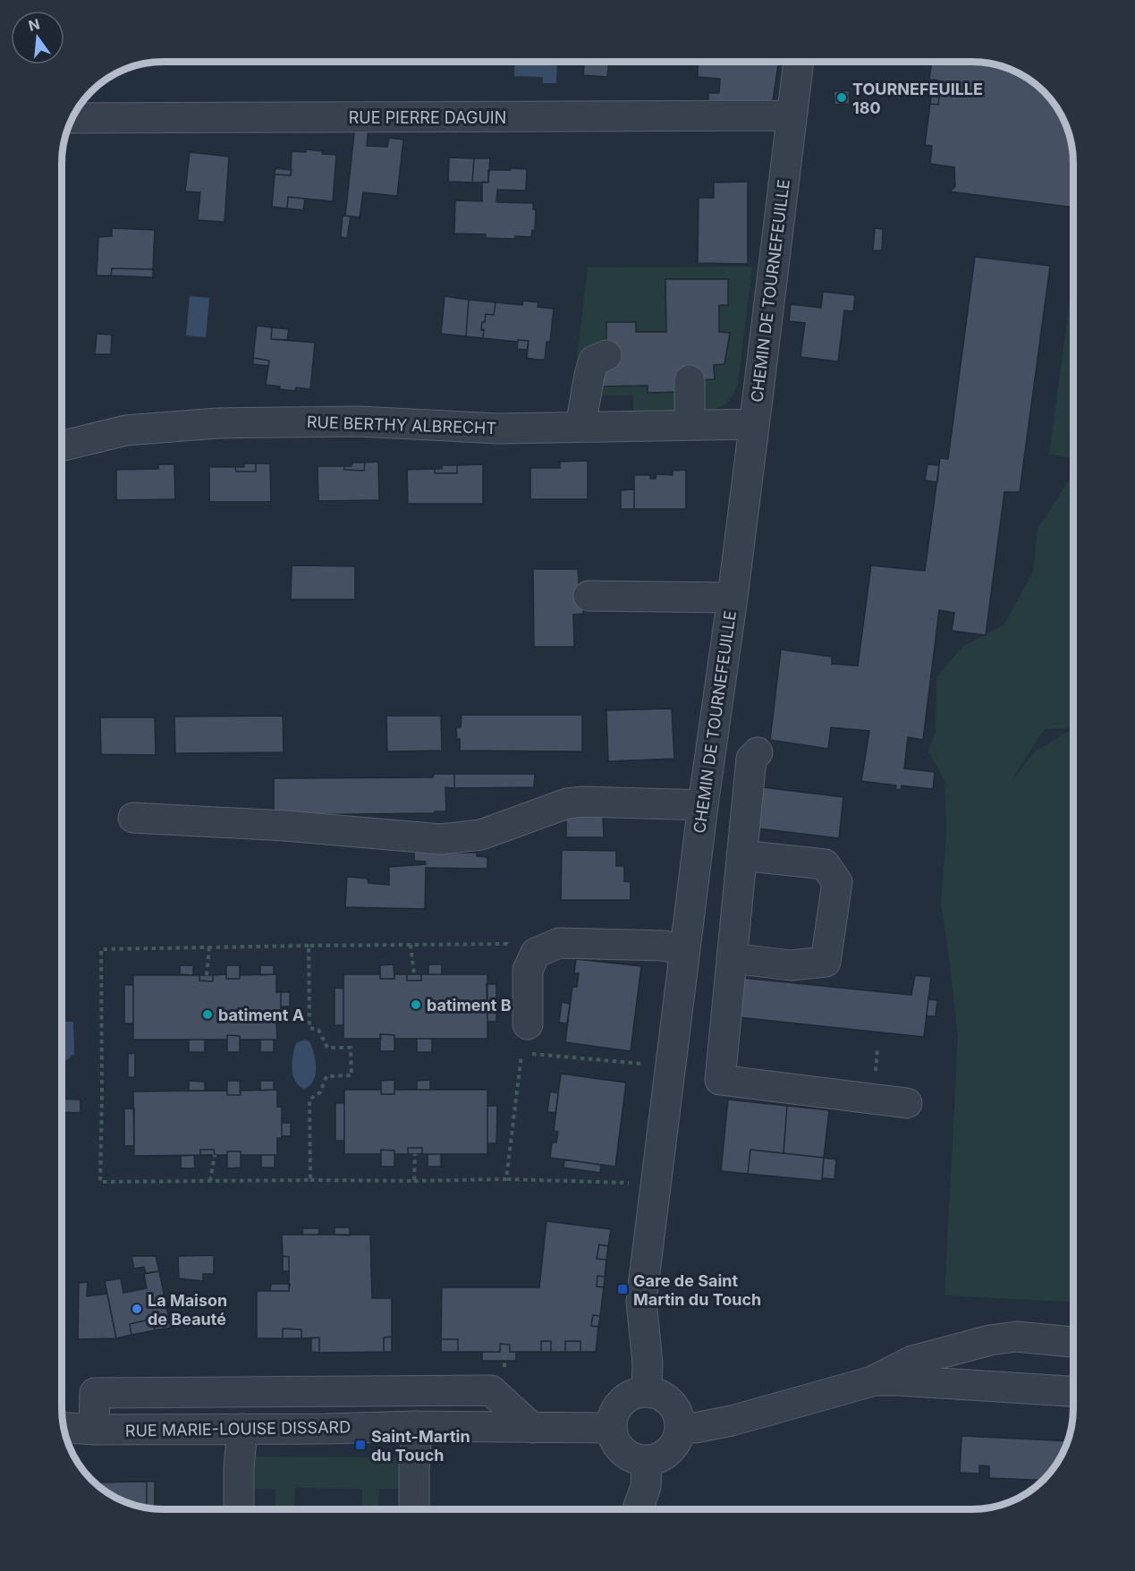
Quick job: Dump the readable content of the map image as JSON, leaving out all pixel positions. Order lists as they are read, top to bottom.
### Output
{
  "streets": {
    "street": [
      "RUE PIERRE DAGUIN",
      "CHEMIN DE TOURNEFEUILLE",
      "RUE BERTHY ALBRECHT",
      "RUE MARIE-LOUISE DISSARD"
    ]
  },
  "crossings": [
    ["RUE PIERRE DAGUIN", "CHEMIN DE TOURNEFEUILLE"],
    ["CHEMIN DE TOURNEFEUILLE", "RUE BERTHY ALBRECHT"],
    ["CHEMIN DE TOURNEFEUILLE", "RUE MARIE-LOUISE DISSARD"]
  ],
  "places": {
    "other": [
      "TOURNEFEUILLE 180",
      "batiment B",
      "batiment A",
      "La Maison de Beauté"
    ],
    "transit": ["Gare de Saint Martin du Touch", "Saint-Martin du Touch"]
  },
  "north": "top"
}
